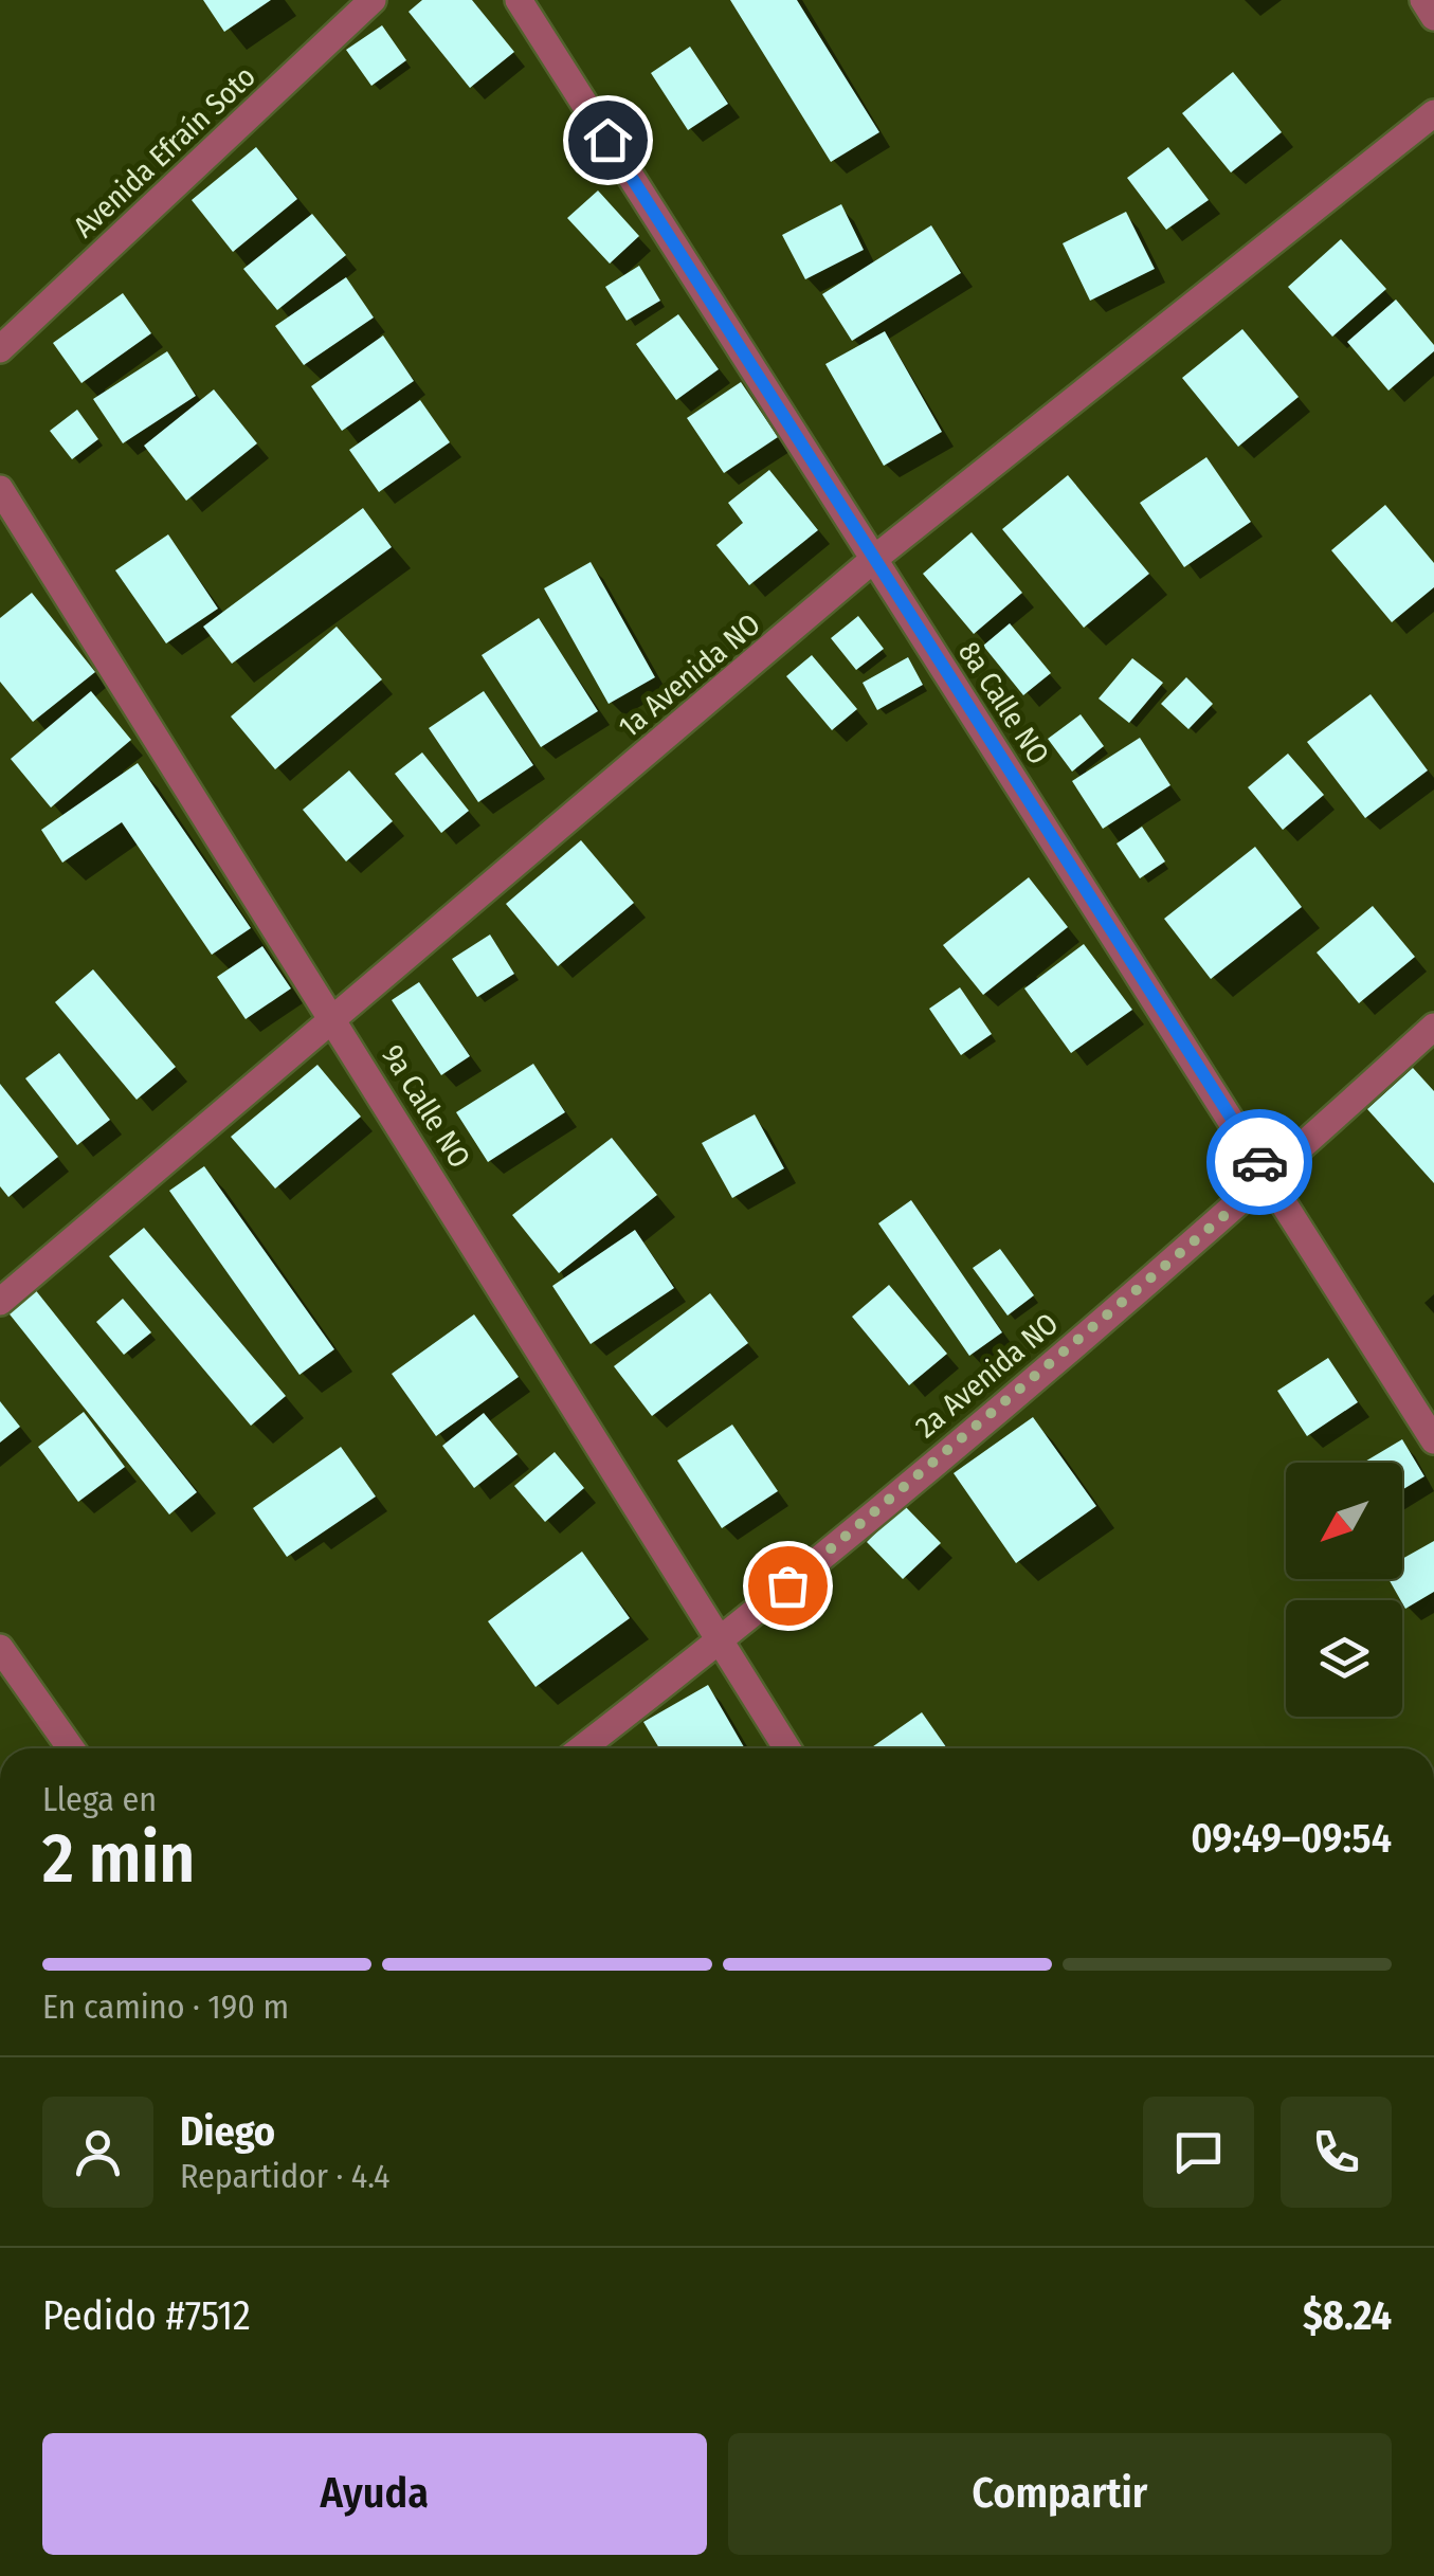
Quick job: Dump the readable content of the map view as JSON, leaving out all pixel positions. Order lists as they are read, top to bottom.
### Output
{
  "streets": {
    "street": [
      "Avenida Efraín Soto",
      "1a Avenida NO",
      "8a Calle NO",
      "9a Calle NO",
      "2a Avenida NO"
    ]
  },
  "crossings": [
    ["1a Avenida NO", "8a Calle NO"],
    ["1a Avenida NO", "9a Calle NO"],
    ["8a Calle NO", "2a Avenida NO"],
    ["9a Calle NO", "2a Avenida NO"]
  ],
  "north": "bottom left",
  "page": {
    "heading": ["2 min", "Llega en", "09:49–09:54"],
    "panel": [
      "Diego",
      "Repartidor · 4.4",
      "Pedido #7512",
      "$8.24"
    ],
    "bar": "En camino · 190 m",
    "buttons": ["Ayuda", "Compartir"]
  }
}
